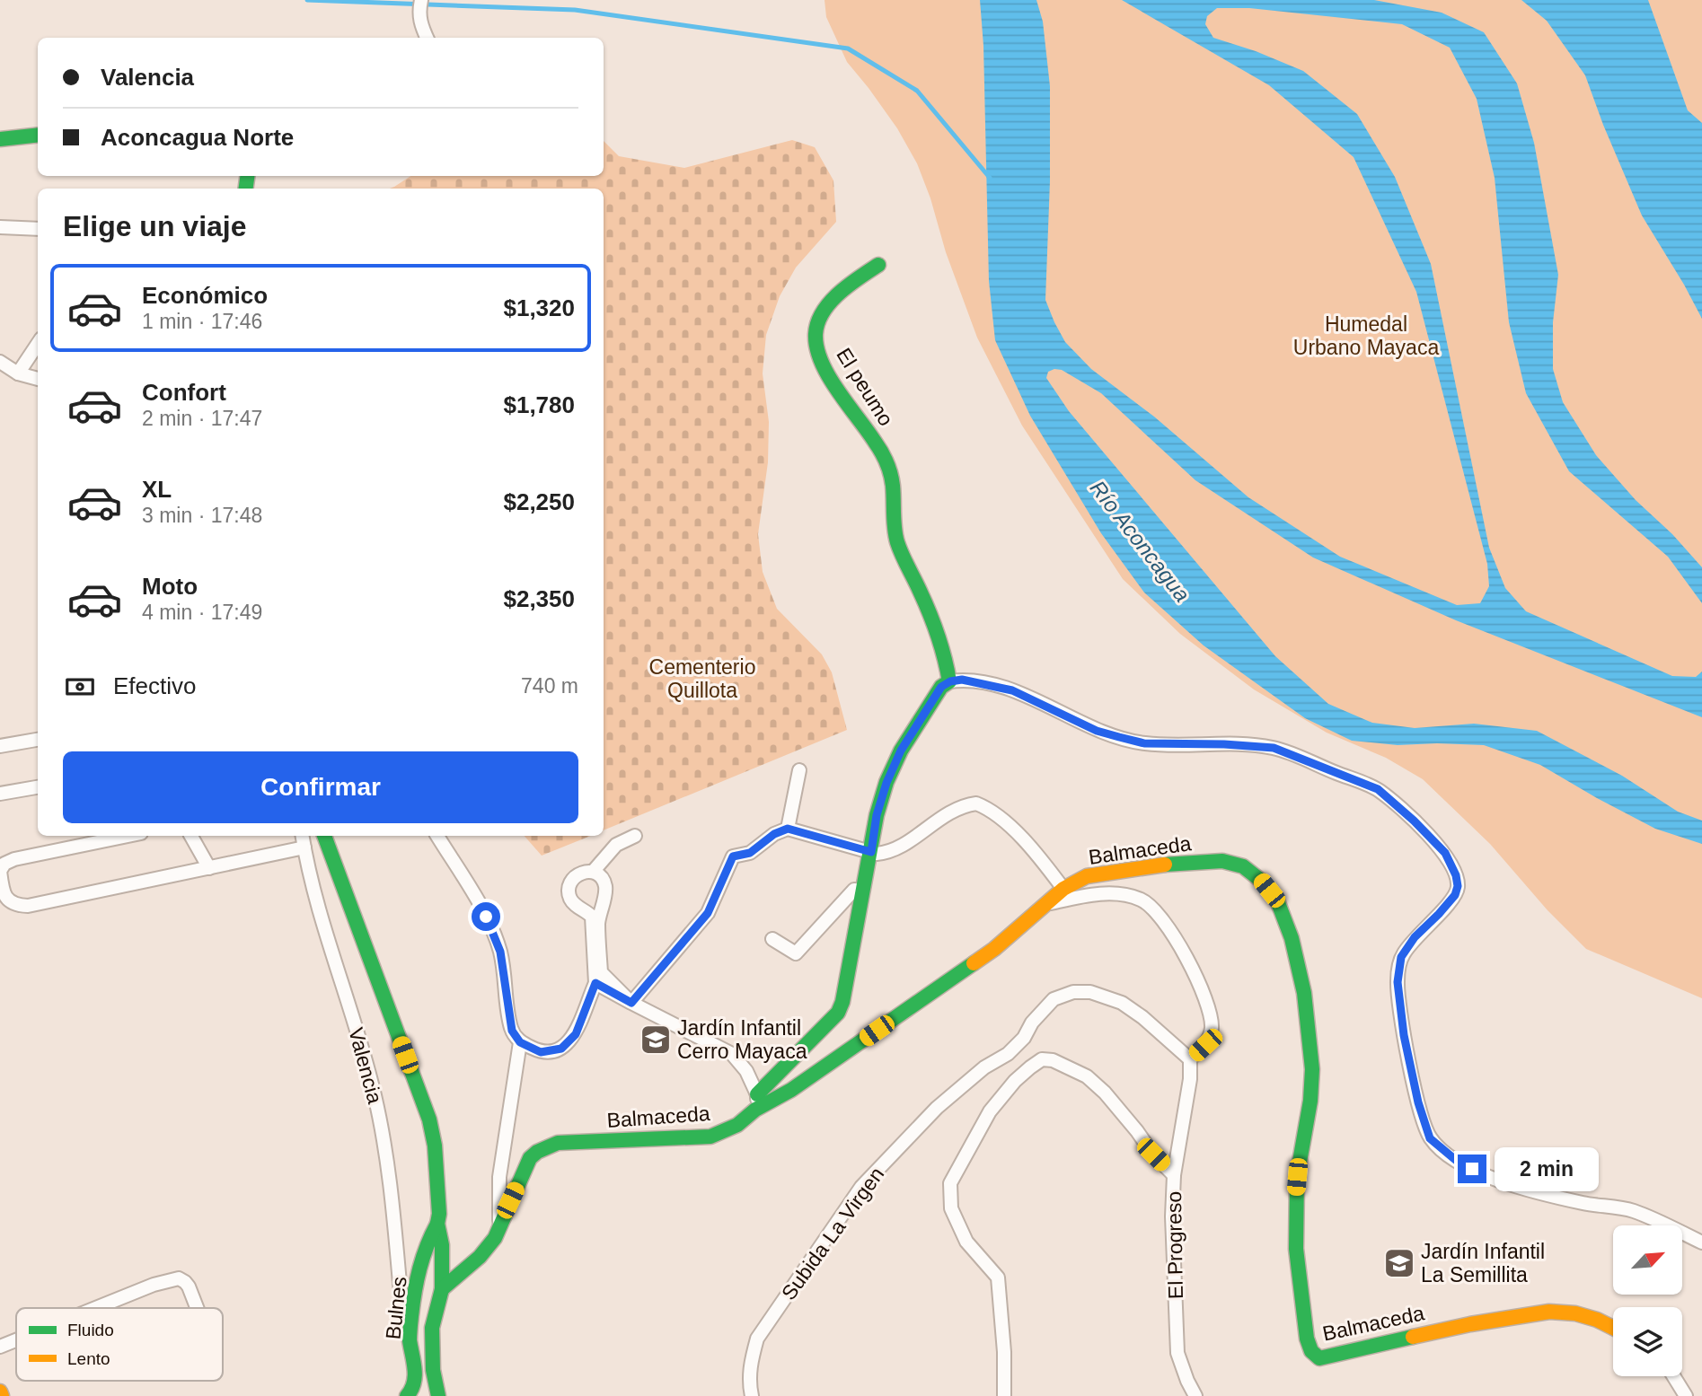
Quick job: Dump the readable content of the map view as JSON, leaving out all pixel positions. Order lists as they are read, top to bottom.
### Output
{
  "streets": {
    "street": [
      "El peumo",
      "Balmaceda",
      "Valencia",
      "Subida La Virgen",
      "El Progreso",
      "Bulnes"
    ]
  },
  "water": ["Río Aconcagua"],
  "parks": ["Humedal Urbano Mayaca", "Cementerio Quillota"],
  "places": {
    "school or university": ["Jardín Infantil Cerro Mayaca", "Jardín Infantil La Semillita"]
  },
  "legend": ["Fluido", "Lento"],
  "north": "top right",
  "page": {
    "banner": ["Valencia", "Aconcagua Norte"],
    "heading": "Elige un viaje",
    "list": [
      {
        "name": "Económico",
        "note": "1 min · 17:46",
        "value": "$1,320"
      },
      {
        "name": "Confort",
        "note": "2 min · 17:47",
        "value": "$1,780"
      },
      {
        "name": "XL",
        "note": "3 min · 17:48",
        "value": "$2,250"
      },
      {
        "name": "Moto",
        "note": "4 min · 17:49",
        "value": "$2,350"
      }
    ],
    "pay": ["Efectivo", "740 m"],
    "buttons": "Confirmar",
    "bubble": "2 min"
  }
}
